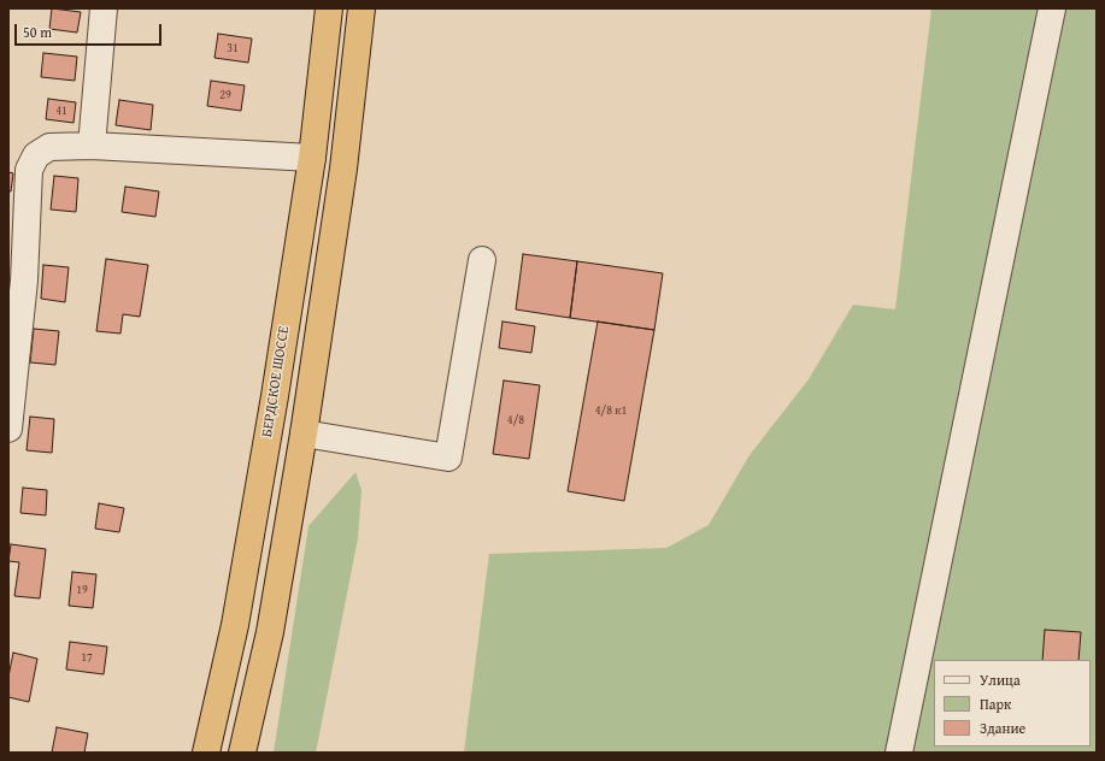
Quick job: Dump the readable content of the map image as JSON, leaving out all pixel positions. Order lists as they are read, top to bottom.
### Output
{
  "streets": {
    "highway": ["БЕРДСКОЕ ШОССЕ"]
  },
  "house_numbers": [
    "31",
    "29",
    "41",
    "4/8 к1",
    "4/8",
    "19",
    "17"
  ],
  "legend": ["Улица", "Парк", "Здание"],
  "scale_bar": "50 m"
}
